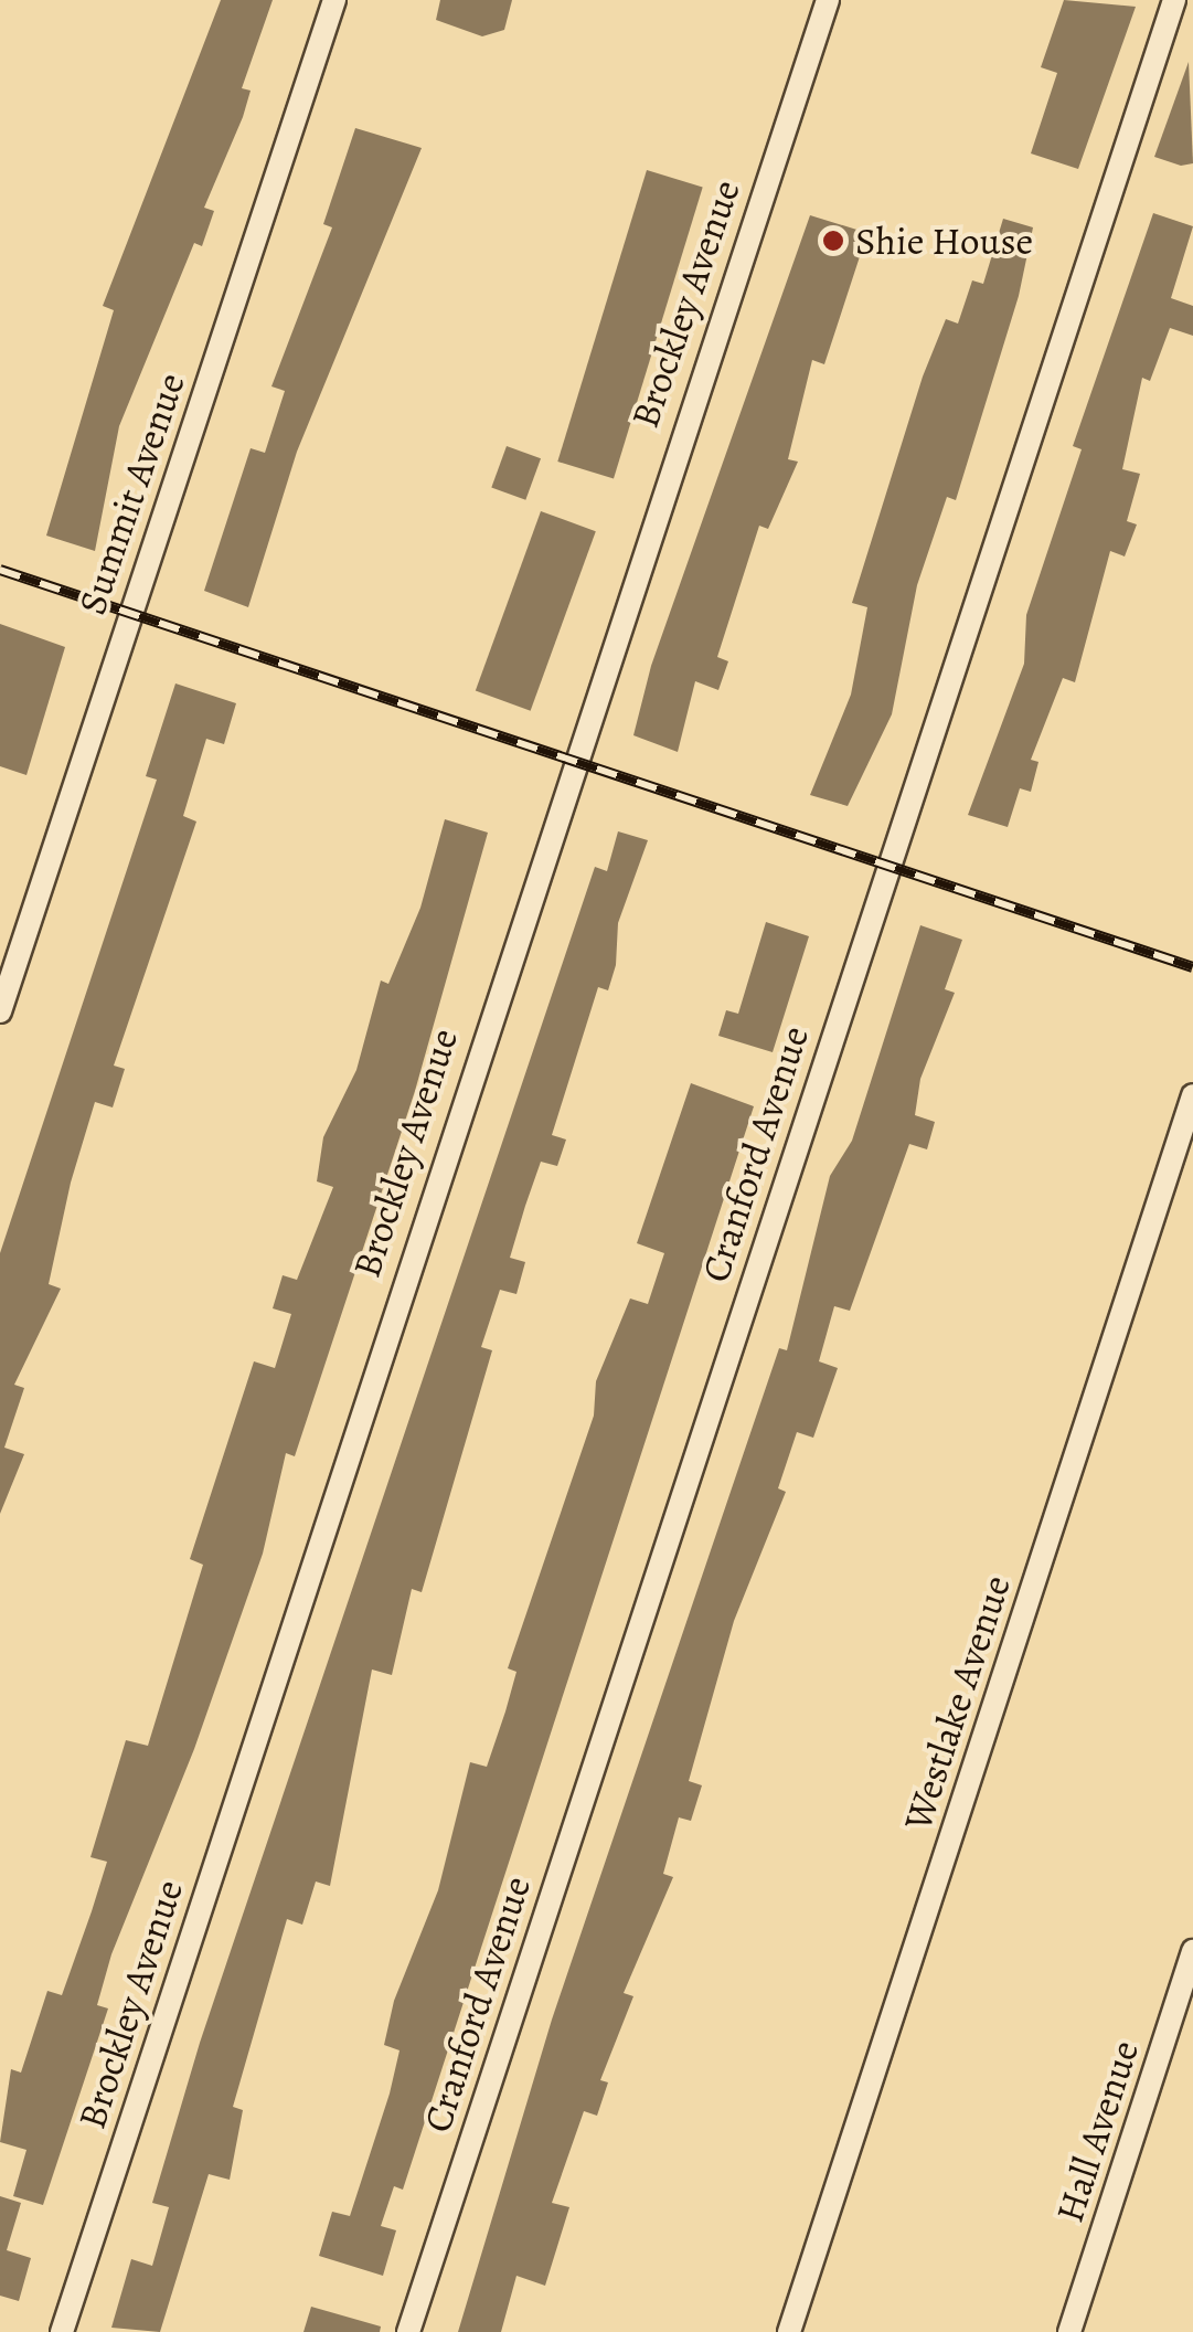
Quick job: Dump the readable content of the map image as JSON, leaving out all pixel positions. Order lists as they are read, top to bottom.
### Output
{
  "streets": {
    "street": [
      "Brockley Avenue",
      "Summit Avenue",
      "Cranford Avenue",
      "Westlake Avenue",
      "Hall Avenue"
    ]
  },
  "places": ["Shie House"]
}
